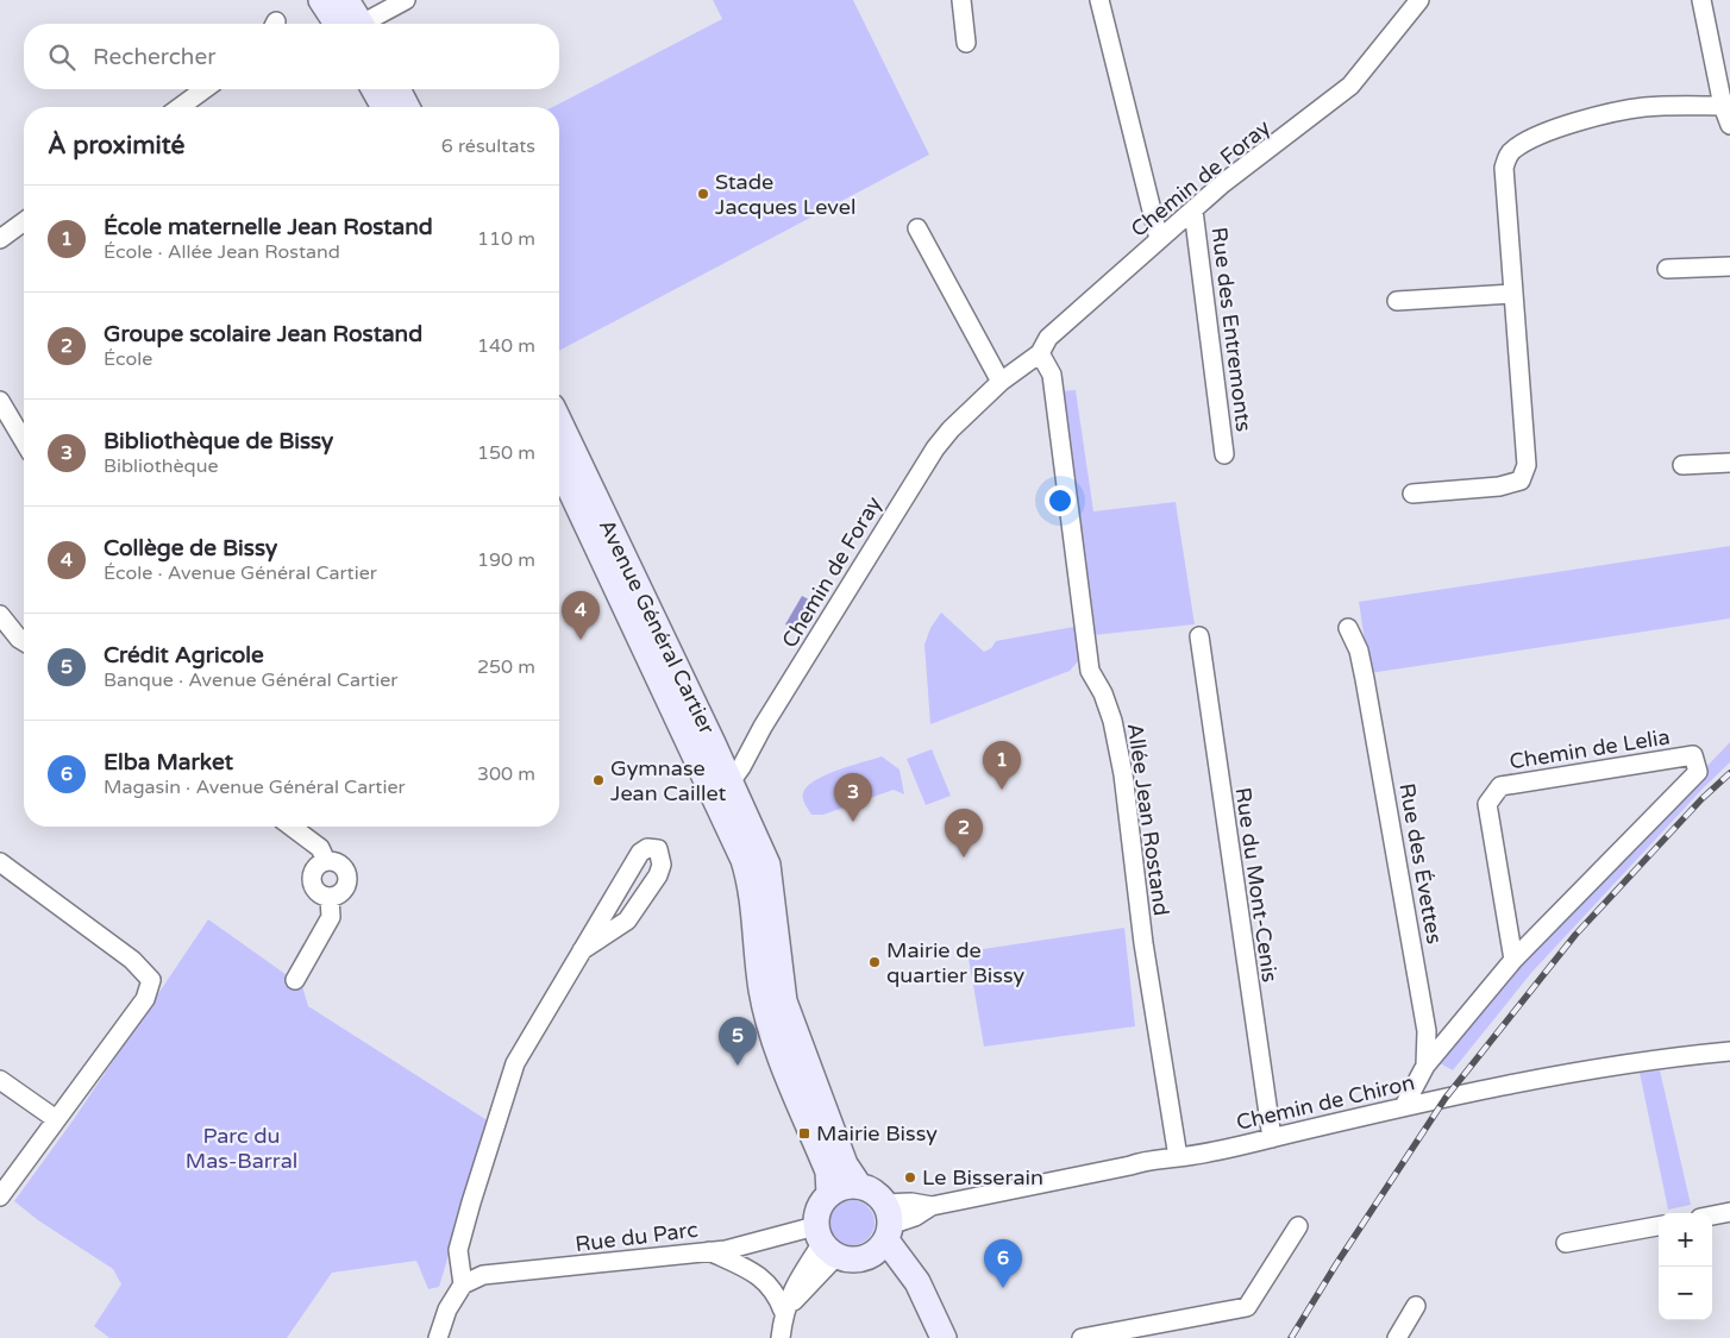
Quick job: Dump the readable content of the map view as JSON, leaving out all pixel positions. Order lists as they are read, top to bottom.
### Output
{
  "streets": {
    "main road": ["Avenue Général Cartier"],
    "street": [
      "Chemin de Foray",
      "Rue des Entremonts",
      "Chemin de Lelia",
      "Allée Jean Rostand",
      "Rue des Évettes",
      "Rue du Mont-Cenis",
      "Chemin de Chiron",
      "Rue du Parc"
    ]
  },
  "crossings": [
    ["Chemin de Foray", "Rue des Entremonts"],
    ["Chemin de Foray", "Avenue Général Cartier"],
    ["Chemin de Foray", "Allée Jean Rostand"],
    ["Avenue Général Cartier", "Chemin de Chiron"],
    ["Avenue Général Cartier", "Rue du Parc"],
    ["Chemin de Lelia", "Rue des Évettes"],
    ["Allée Jean Rostand", "Chemin de Chiron"],
    ["Rue des Évettes", "Chemin de Chiron"],
    ["Rue du Mont-Cenis", "Chemin de Chiron"],
    ["Chemin de Chiron", "Rue du Parc"]
  ],
  "parks": ["Parc du Mas-Barral"],
  "places": {
    "other": [
      "Stade Jacques Level",
      "Gymnase Jean Caillet",
      "Mairie de quartier Bissy",
      "Le Bisserain"
    ],
    "transit": ["Mairie Bissy"]
  },
  "page": {
    "search": "Rechercher",
    "heading": ["À proximité", "6 résultats"],
    "list": [
      {
        "mark": "1",
        "name": "École maternelle Jean Rostand",
        "note": "École · Allée Jean Rostand",
        "value": "110 m"
      },
      {
        "mark": "2",
        "name": "Groupe scolaire Jean Rostand",
        "note": "École",
        "value": "140 m"
      },
      {
        "mark": "3",
        "name": "Bibliothèque de Bissy",
        "note": "Bibliothèque",
        "value": "150 m"
      },
      {
        "mark": "4",
        "name": "Collège de Bissy",
        "note": "École · Avenue Général Cartier",
        "value": "190 m"
      },
      {
        "mark": "5",
        "name": "Crédit Agricole",
        "note": "Banque · Avenue Général Cartier",
        "value": "250 m"
      },
      {
        "mark": "6",
        "name": "Elba Market",
        "note": "Magasin · Avenue Général Cartier",
        "value": "300 m"
      }
    ],
    "pins": [
      "4",
      "1",
      "3",
      "2",
      "5",
      "6"
    ],
    "map_buttons": ["+", "−"]
  }
}
